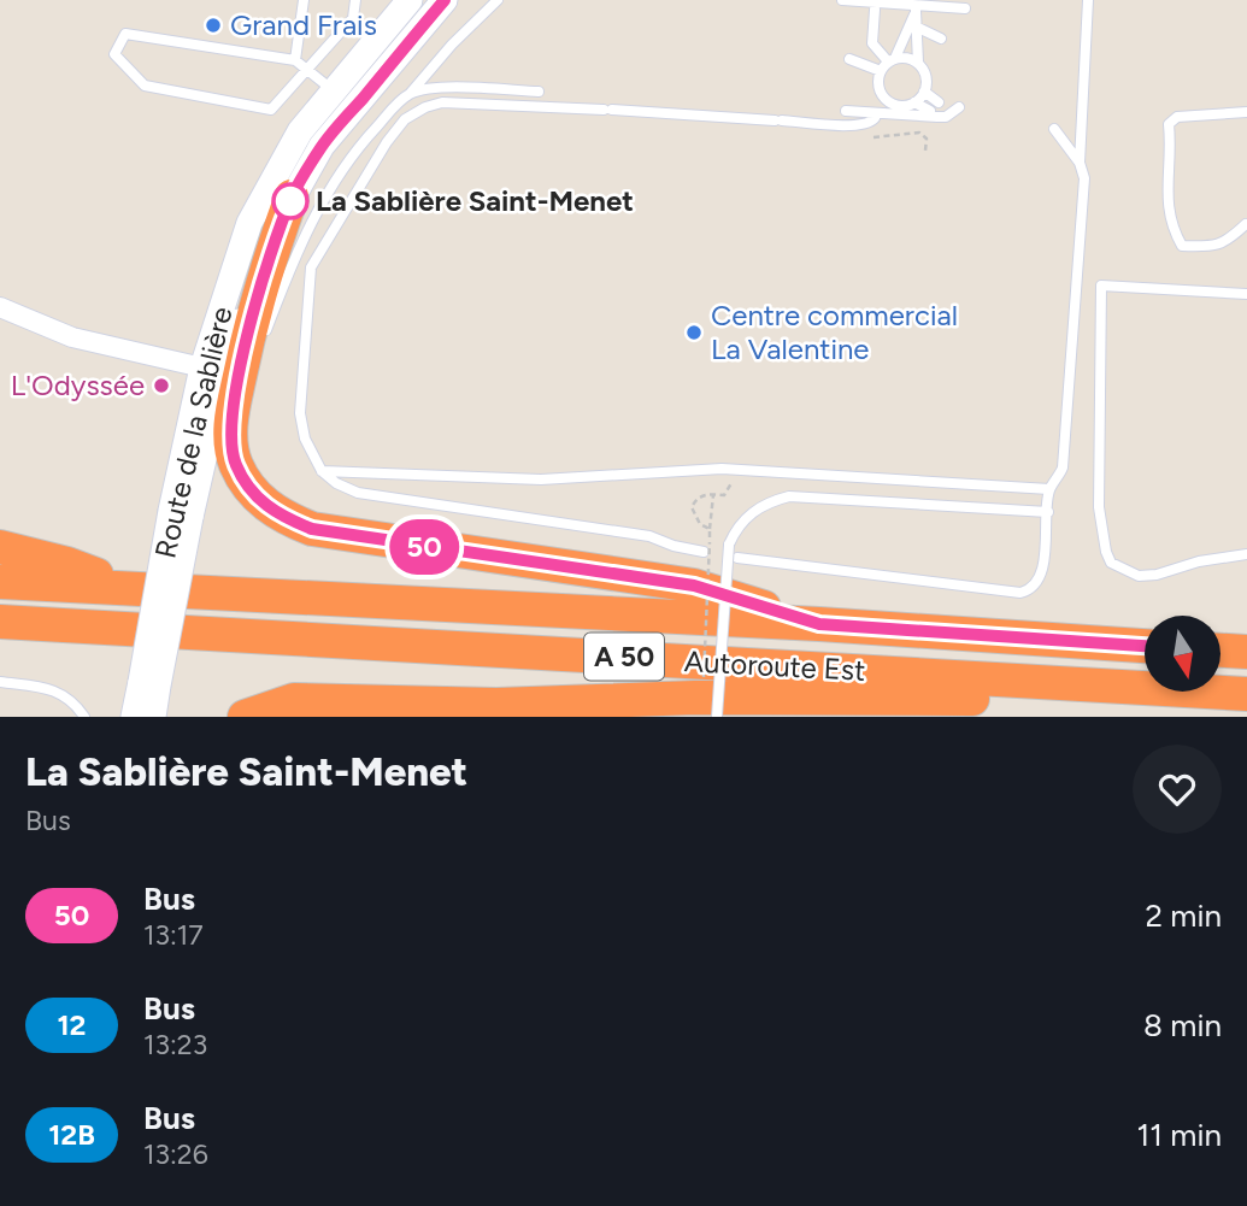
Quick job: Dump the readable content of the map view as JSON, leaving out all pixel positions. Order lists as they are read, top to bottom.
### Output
{
  "streets": {
    "highway": ["A 50", "Autoroute Est"],
    "main road": ["Route de la Sablière"]
  },
  "places": [
    "Grand Frais",
    "La Sablière Saint-Menet",
    "Centre commercial La Valentine",
    "L'Odyssée"
  ],
  "lines": ["bus line 50"],
  "north": "bottom",
  "page": {
    "on_map": "50",
    "heading": ["La Sablière Saint-Menet", "Bus"],
    "list": [
      {
        "mark": "50",
        "name": "Bus",
        "note": "13:17",
        "value": "2 min"
      },
      {
        "mark": "12",
        "name": "Bus",
        "note": "13:23",
        "value": "8 min"
      },
      {
        "mark": "12B",
        "name": "Bus",
        "note": "13:26",
        "value": "11 min"
      }
    ]
  }
}
